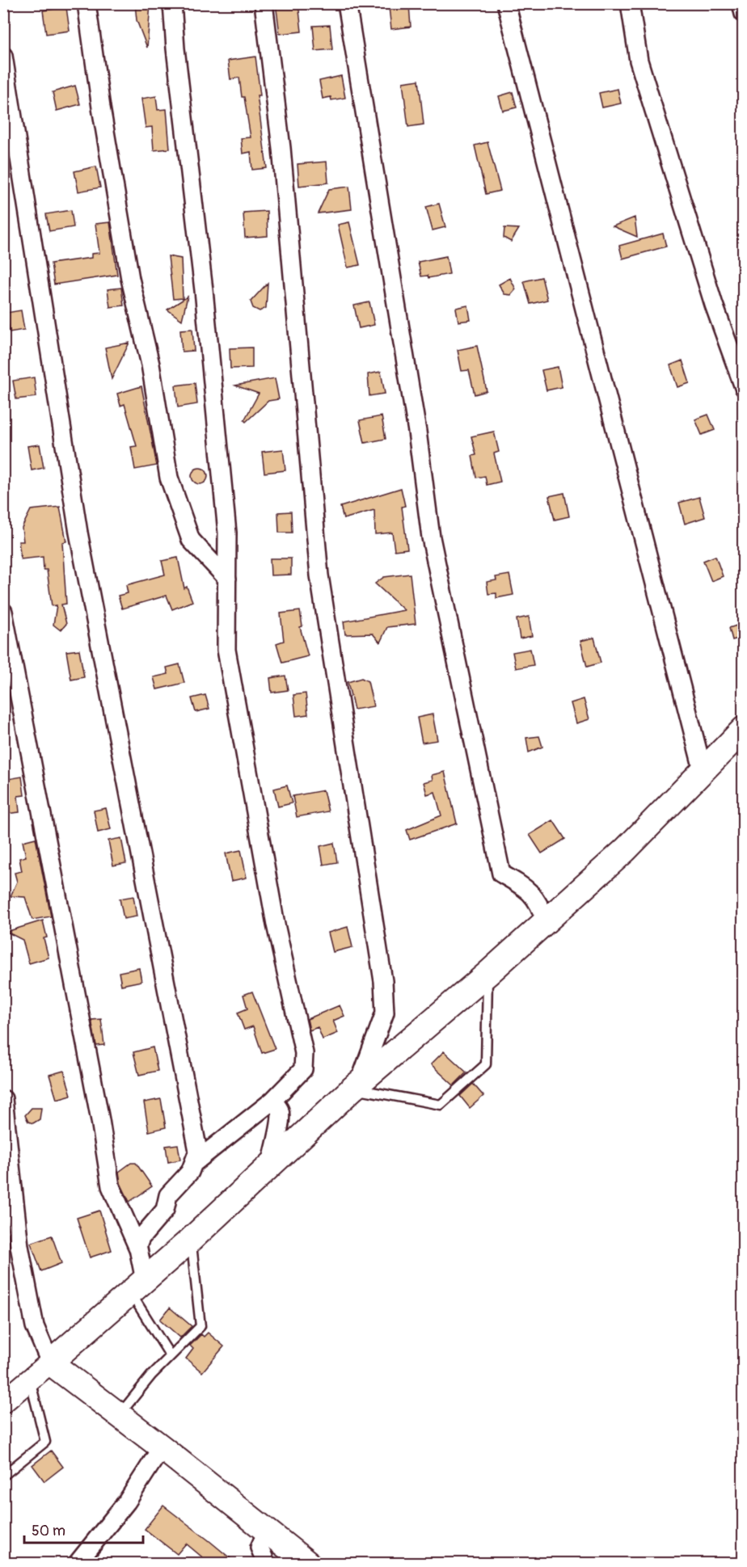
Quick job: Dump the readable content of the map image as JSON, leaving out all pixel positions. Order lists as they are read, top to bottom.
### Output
{
  "scale_bar": "50 m"
}
